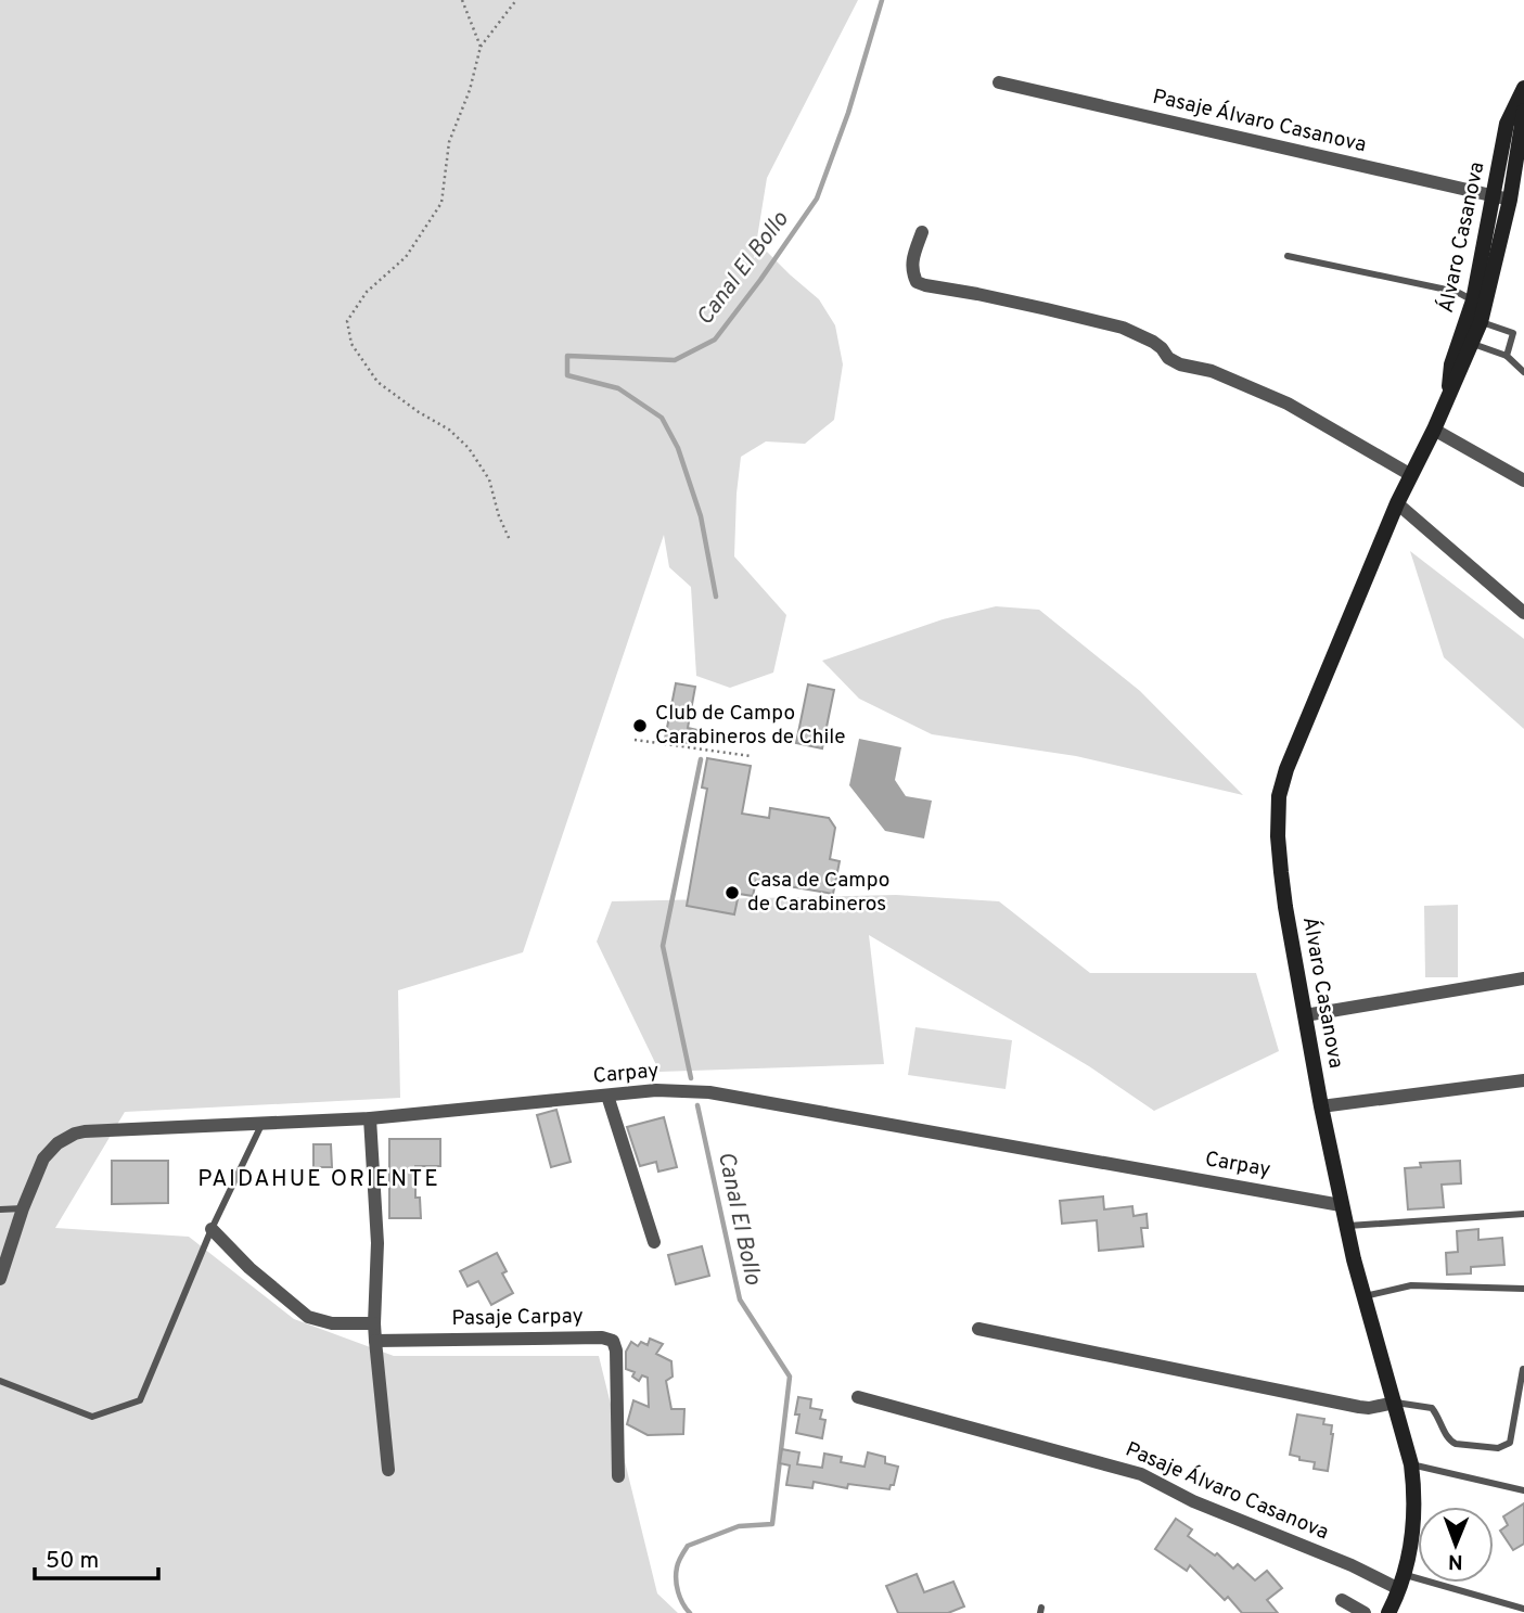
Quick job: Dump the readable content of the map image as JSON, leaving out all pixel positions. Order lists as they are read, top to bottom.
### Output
{
  "streets": {
    "street": [
      "Pasaje Álvaro Casanova",
      "Álvaro Casanova",
      "Carpay",
      "Pasaje Carpay"
    ]
  },
  "crossings": [
    ["Pasaje Álvaro Casanova", "Álvaro Casanova"],
    ["Álvaro Casanova", "Carpay"]
  ],
  "districts": ["PAIDAHUE ORIENTE"],
  "water": ["Canal El Bollo"],
  "places": ["Club de Campo Carabineros de Chile", "Casa de Campo de Carabineros"],
  "scale_bar": "50 m",
  "north": "bottom"
}
